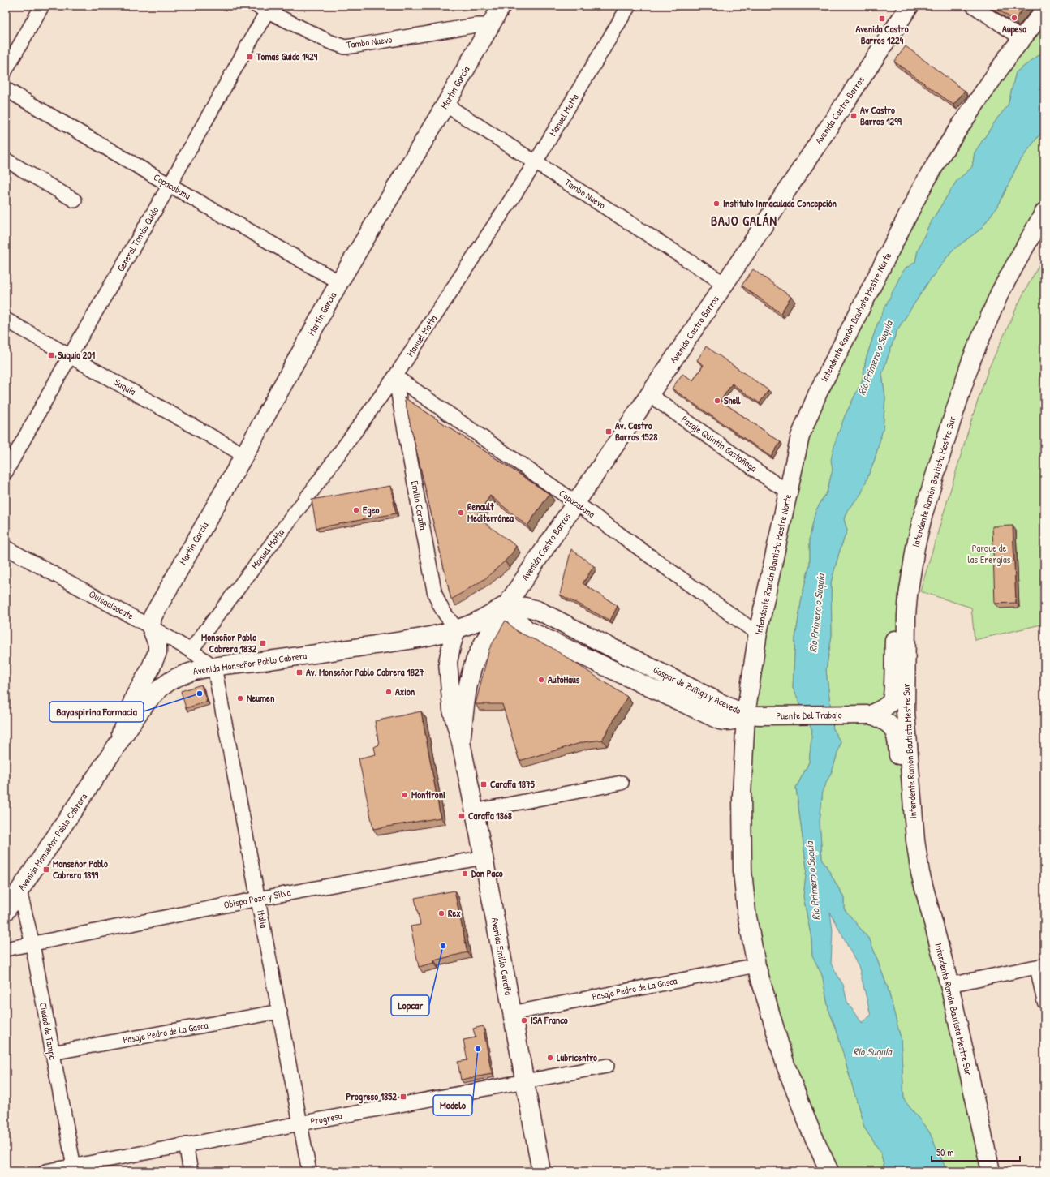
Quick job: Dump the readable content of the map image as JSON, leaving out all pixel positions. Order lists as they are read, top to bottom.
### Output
{
  "streets": {
    "main road": [
      "Martín García",
      "Avenida Castro Barros",
      "Intendente Ramón Bautista Mestre Norte",
      "Intendente Ramón Bautista Mestre Sur",
      "Avenida Monseñor Pablo Cabrera",
      "Gaspar de Zuñiga y Acevedo",
      "Puente Del Trabajo",
      "Avenida Emilio Caraffa"
    ],
    "street": [
      "Tambo Nuevo",
      "Manuel Motta",
      "Copacabana",
      "General Tomás Guido",
      "Suquía",
      "Pasaje Quintín Gastañaga",
      "Emilio Caraffa",
      "Quisquisacate",
      "Obispo Pozo y Silva",
      "Italia",
      "Pasaje Pedro de La Gasca",
      "Ciudad de Tampa",
      "Progreso"
    ]
  },
  "crossings": [
    ["Tambo Nuevo", "Martín García"],
    ["Tambo Nuevo", "Avenida Castro Barros"],
    ["Tambo Nuevo", "Manuel Motta"],
    ["Tambo Nuevo", "General Tomás Guido"],
    ["Martín García", "Copacabana"],
    ["Martín García", "Suquía"],
    ["Martín García", "Quisquisacate"],
    ["Avenida Castro Barros", "Copacabana"],
    ["Avenida Castro Barros", "Pasaje Quintín Gastañaga"],
    ["Avenida Castro Barros", "Emilio Caraffa"],
    ["Avenida Castro Barros", "Avenida Monseñor Pablo Cabrera"],
    ["Avenida Castro Barros", "Gaspar de Zuñiga y Acevedo"],
    ["Avenida Castro Barros", "Avenida Emilio Caraffa"],
    ["Manuel Motta", "Copacabana"],
    ["Manuel Motta", "Emilio Caraffa"],
    ["Manuel Motta", "Quisquisacate"],
    ["Copacabana", "General Tomás Guido"],
    ["Copacabana", "Intendente Ramón Bautista Mestre Norte"],
    ["Copacabana", "Emilio Caraffa"],
    ["General Tomás Guido", "Suquía"],
    ["Intendente Ramón Bautista Mestre Norte", "Pasaje Quintín Gastañaga"],
    ["Intendente Ramón Bautista Mestre Norte", "Gaspar de Zuñiga y Acevedo"],
    ["Intendente Ramón Bautista Mestre Norte", "Puente Del Trabajo"],
    ["Intendente Ramón Bautista Mestre Norte", "Pasaje Pedro de La Gasca"],
    ["Emilio Caraffa", "Avenida Monseñor Pablo Cabrera"],
    ["Emilio Caraffa", "Avenida Emilio Caraffa"],
    ["Quisquisacate", "Avenida Monseñor Pablo Cabrera"],
    ["Quisquisacate", "Italia"],
    ["Avenida Monseñor Pablo Cabrera", "Italia"],
    ["Avenida Monseñor Pablo Cabrera", "Avenida Emilio Caraffa"],
    ["Avenida Monseñor Pablo Cabrera", "Ciudad de Tampa"],
    ["Gaspar de Zuñiga y Acevedo", "Puente Del Trabajo"],
    ["Gaspar de Zuñiga y Acevedo", "Avenida Emilio Caraffa"],
    ["Obispo Pozo y Silva", "Italia"],
    ["Obispo Pozo y Silva", "Avenida Emilio Caraffa"],
    ["Obispo Pozo y Silva", "Ciudad de Tampa"],
    ["Italia", "Pasaje Pedro de La Gasca"],
    ["Italia", "Progreso"],
    ["Avenida Emilio Caraffa", "Pasaje Pedro de La Gasca"],
    ["Avenida Emilio Caraffa", "Progreso"],
    ["Pasaje Pedro de La Gasca", "Ciudad de Tampa"],
    ["Ciudad de Tampa", "Progreso"]
  ],
  "districts": ["BAJO GALÁN"],
  "water": ["Río Primero o Suquía", "Río Suquía"],
  "parks": ["Parque de las Energías"],
  "places": {
    "other": [
      "Aupesa",
      "Instituto Inmaculada Concepción",
      "Shell",
      "Egeo",
      "Renault Mediterránea",
      "AutoHaus",
      "Axion",
      "Bayaspirina Farmacia",
      "Neumen",
      "Montironi",
      "Don Paco",
      "Rex",
      "Lopcar",
      "ISA Franco",
      "Modelo",
      "Lubricentro"
    ],
    "transit": [
      "Avenida Castro Barros 1224",
      "Tomas Guido 1429",
      "Av Castro Barros 1299",
      "Suquia 201",
      "Av. Castro Barros 1528",
      "Monseñor Pablo Cabrera 1832",
      "Av. Monseñor Pablo Cabrera 1827",
      "Caraffa 1875",
      "Caraffa 1868",
      "Monseñor Pablo Cabrera 1899",
      "Progreso 1852"
    ]
  },
  "scale_bar": "50 m"
}
